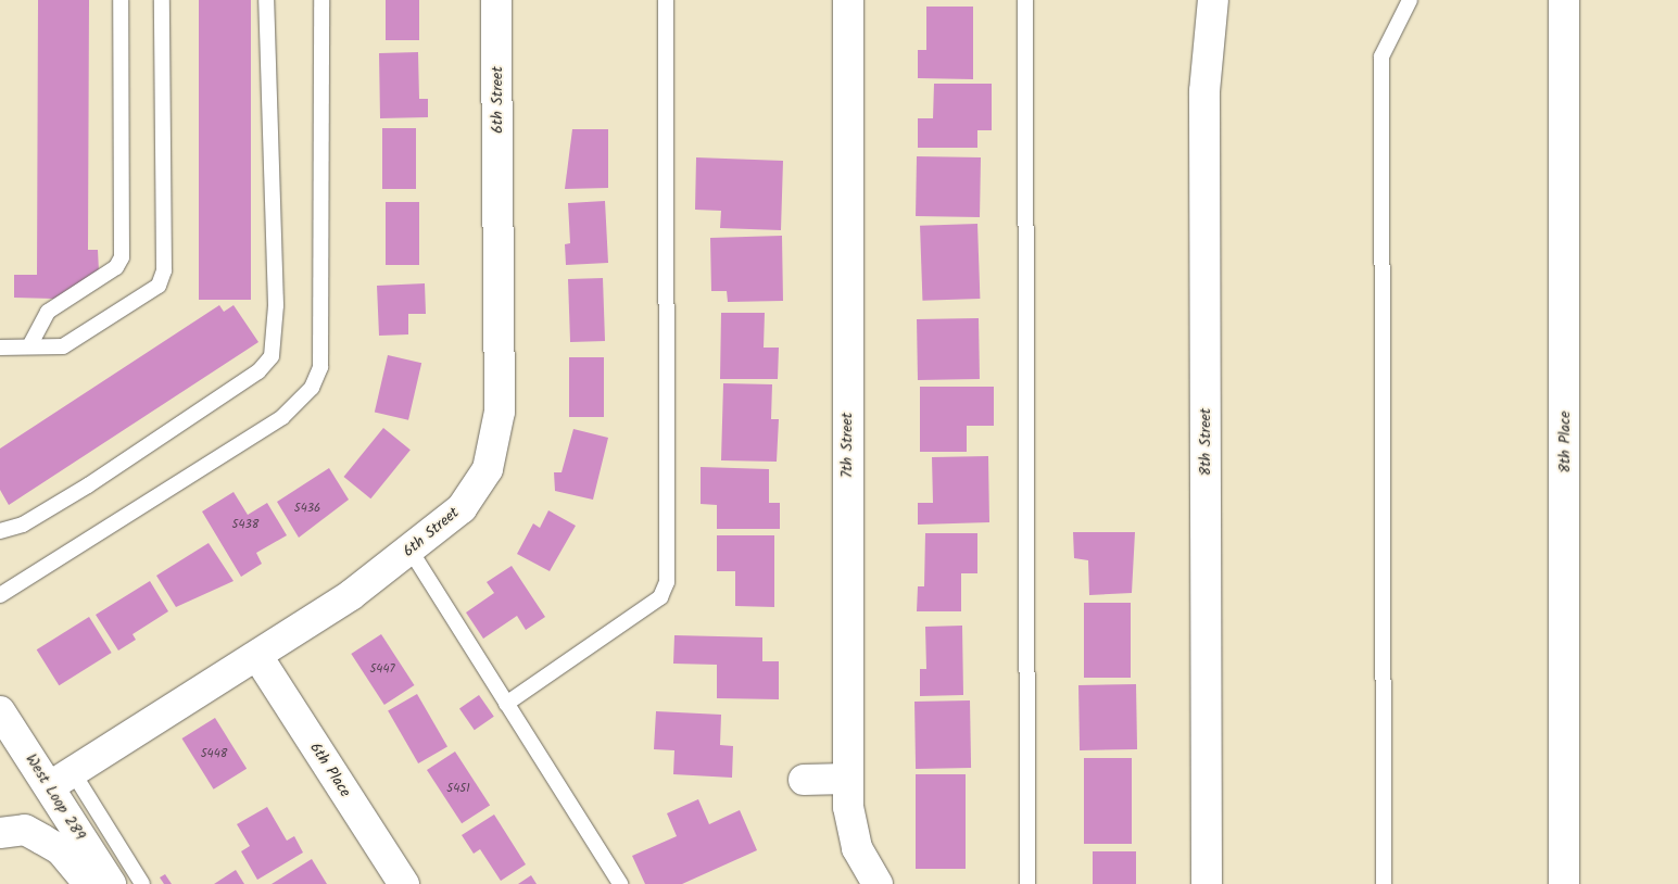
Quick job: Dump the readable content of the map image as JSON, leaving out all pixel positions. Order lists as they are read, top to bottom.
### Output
{
  "streets": {
    "street": [
      "6th Street",
      "8th Street",
      "8th Place",
      "7th Street",
      "6th Place",
      "West Loop 289"
    ]
  },
  "crossings": [
    ["6th Street", "6th Place"],
    ["6th Street", "West Loop 289"]
  ],
  "house_numbers": [
    "5436",
    "5438",
    "5447",
    "5448",
    "5451"
  ]
}
